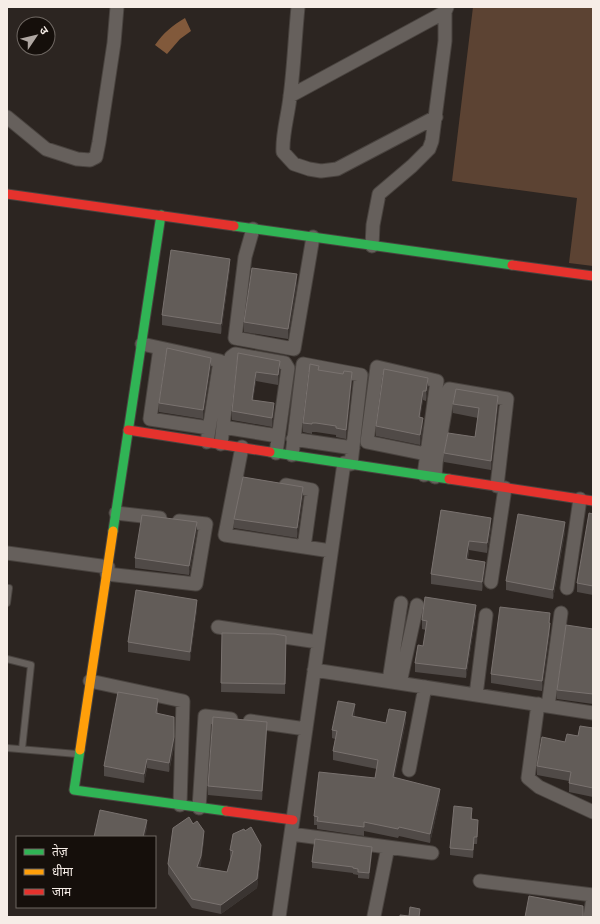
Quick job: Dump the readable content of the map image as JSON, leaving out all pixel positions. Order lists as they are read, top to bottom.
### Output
{
  "legend": ["तेज़", "धीमा", "जाम"],
  "north": "top right"
}
